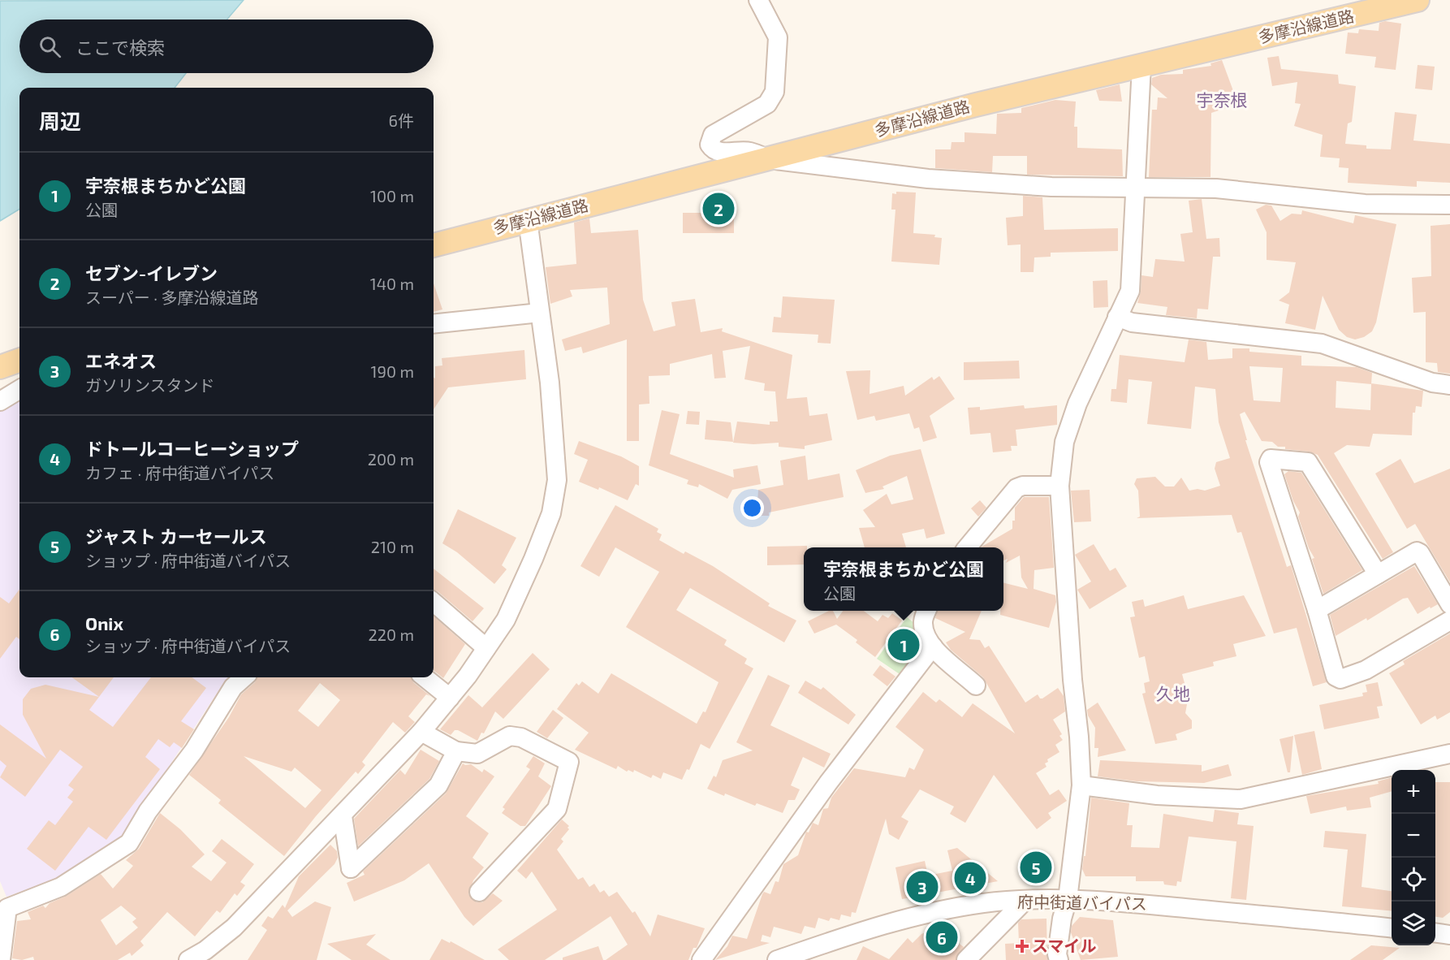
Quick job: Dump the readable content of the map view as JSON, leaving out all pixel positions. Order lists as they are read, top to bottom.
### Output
{
  "streets": {
    "main road": ["多摩沿線道路"],
    "street": ["府中街道バイパス"]
  },
  "districts": ["宇奈根", "久地"],
  "places": {
    "health": ["スマイル"]
  },
  "page": {
    "search": "ここで検索",
    "heading": ["周辺", "6件"],
    "list": [
      {
        "mark": "1",
        "name": "宇奈根まちかど公園",
        "note": "公園",
        "value": "100 m"
      },
      {
        "mark": "2",
        "name": "セブン-イレブン",
        "note": "スーパー · 多摩沿線道路",
        "value": "140 m"
      },
      {
        "mark": "3",
        "name": "エネオス",
        "note": "ガソリンスタンド",
        "value": "190 m"
      },
      {
        "mark": "4",
        "name": "ドトールコーヒーショップ",
        "note": "カフェ · 府中街道バイパス",
        "value": "200 m"
      },
      {
        "mark": "5",
        "name": "ジャスト カーセールス",
        "note": "ショップ · 府中街道バイパス",
        "value": "210 m"
      },
      {
        "mark": "6",
        "name": "Onix",
        "note": "ショップ · 府中街道バイパス",
        "value": "220 m"
      }
    ],
    "pins": [
      "2",
      "1",
      "5",
      "4",
      "3",
      "6"
    ],
    "popup": ["宇奈根まちかど公園", "公園"],
    "map_buttons": ["+", "−"]
  }
}
